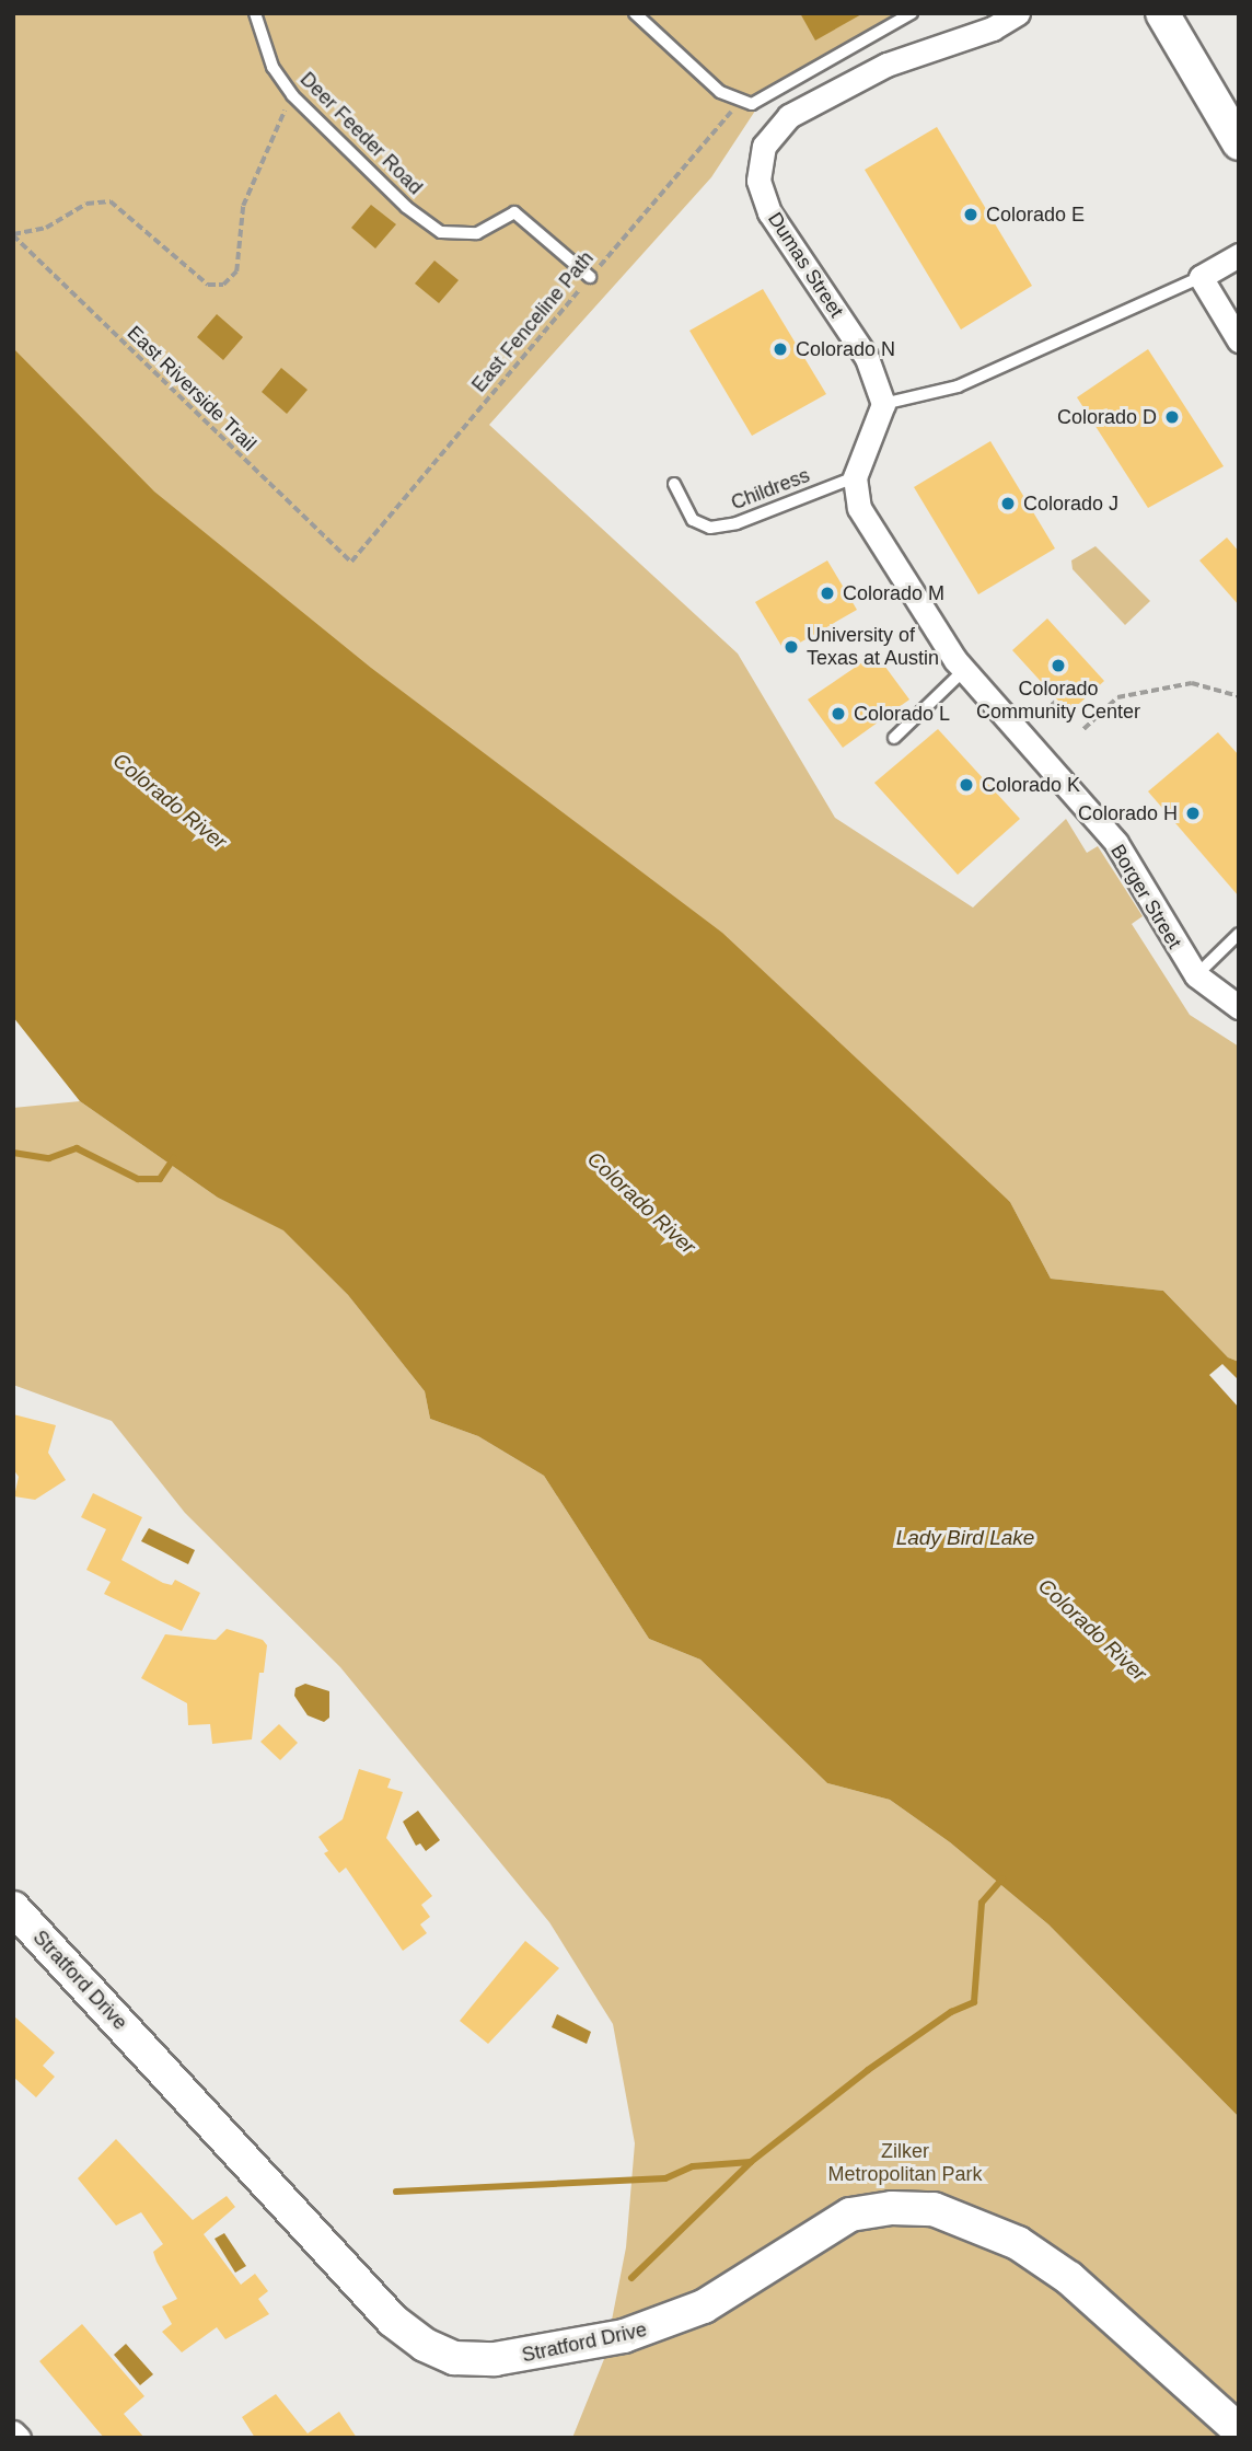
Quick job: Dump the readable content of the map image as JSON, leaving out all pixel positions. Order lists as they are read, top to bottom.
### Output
{
  "streets": {
    "street": ["Dumas Street", "Borger Street", "Stratford Drive"],
    "lane": ["Deer Feeder Road", "Childress"],
    "path": ["East Fenceline Path", "East Riverside Trail"]
  },
  "crossings": [
    ["Deer Feeder Road", "East Fenceline Path"],
    ["East Fenceline Path", "East Riverside Trail"],
    ["Childress", "Borger Street"]
  ],
  "water": ["Colorado River", "Lady Bird Lake"],
  "parks": ["Zilker Metropolitan Park"],
  "places": [
    "Colorado E",
    "Colorado N",
    "Colorado D",
    "Colorado J",
    "Colorado M",
    "University of Texas at Austin",
    "Colorado Community Center",
    "Colorado L",
    "Colorado K",
    "Colorado H"
  ]
}
